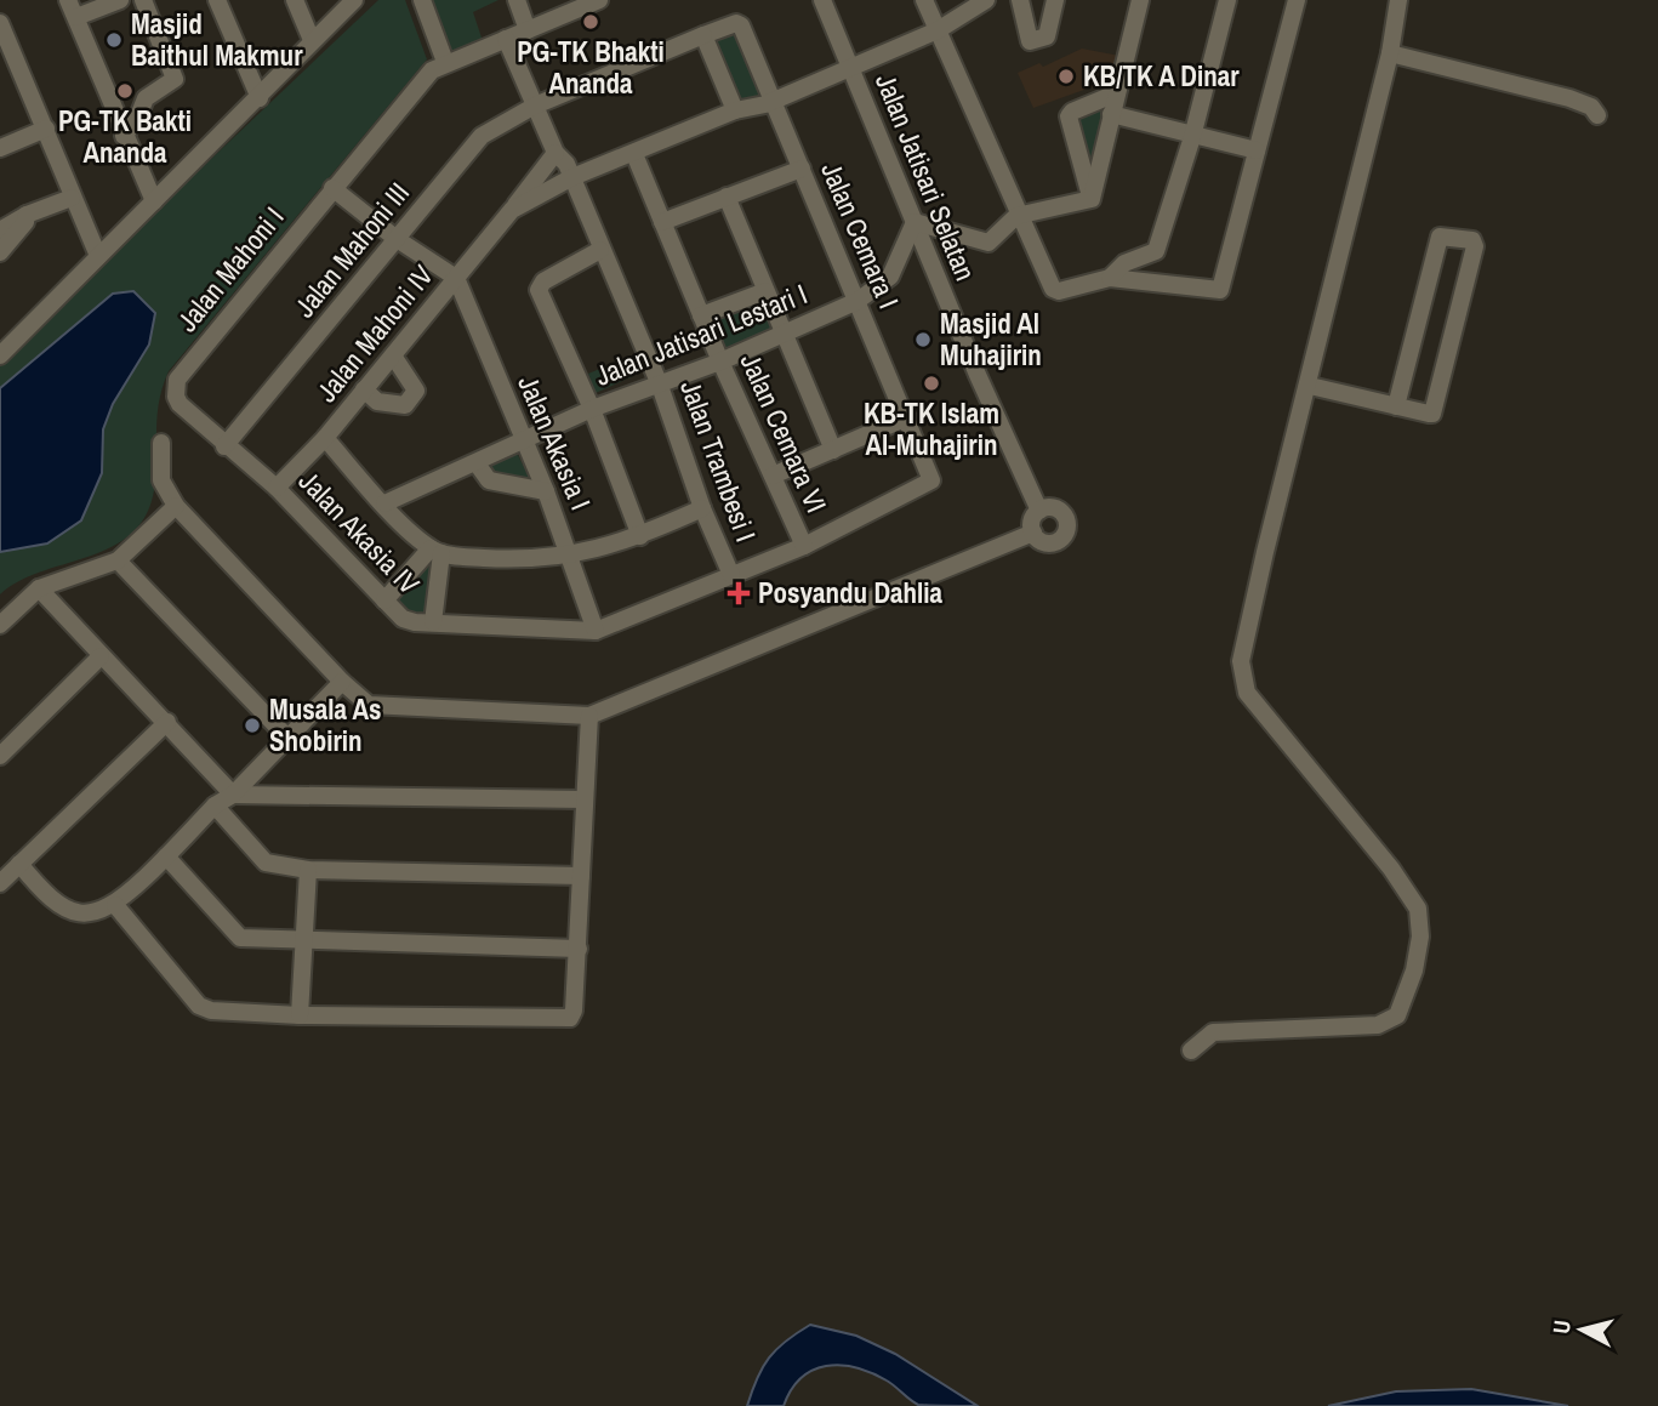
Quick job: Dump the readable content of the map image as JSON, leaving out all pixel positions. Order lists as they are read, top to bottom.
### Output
{
  "streets": {
    "street": [
      "Jalan Jatisari Selatan",
      "Jalan Cemara I",
      "Jalan Mahoni III",
      "Jalan Mahoni I",
      "Jalan Mahoni IV",
      "Jalan Jatisari Lestari I",
      "Jalan Cemara VI",
      "Jalan Akasia I",
      "Jalan Trambesi I",
      "Jalan Akasia IV"
    ]
  },
  "crossings": [
    ["Jalan Jatisari Selatan", "Jalan Mahoni IV"],
    ["Jalan Jatisari Selatan", "Jalan Jatisari Lestari I"],
    ["Jalan Cemara I", "Jalan Mahoni III"],
    ["Jalan Cemara I", "Jalan Mahoni IV"],
    ["Jalan Cemara I", "Jalan Jatisari Lestari I"],
    ["Jalan Cemara I", "Jalan Cemara VI"],
    ["Jalan Mahoni III", "Jalan Trambesi I"],
    ["Jalan Mahoni III", "Jalan Akasia IV"],
    ["Jalan Mahoni I", "Jalan Trambesi I"],
    ["Jalan Mahoni I", "Jalan Akasia IV"],
    ["Jalan Mahoni IV", "Jalan Cemara VI"],
    ["Jalan Mahoni IV", "Jalan Akasia I"],
    ["Jalan Mahoni IV", "Jalan Trambesi I"],
    ["Jalan Mahoni IV", "Jalan Akasia IV"],
    ["Jalan Jatisari Lestari I", "Jalan Cemara VI"],
    ["Jalan Jatisari Lestari I", "Jalan Akasia I"],
    ["Jalan Jatisari Lestari I", "Jalan Trambesi I"],
    ["Jalan Akasia I", "Jalan Akasia IV"]
  ],
  "places": {
    "other": [
      "PG-TK Bhakti Ananda",
      "Masjid Baithul Makmur",
      "KB/TK A Dinar",
      "PG-TK Bakti Ananda",
      "Masjid Al Muhajirin",
      "KB-TK Islam Al-Muhajirin",
      "Musala As Shobirin"
    ],
    "health": ["Posyandu Dahlia"]
  },
  "north": "left"
}
